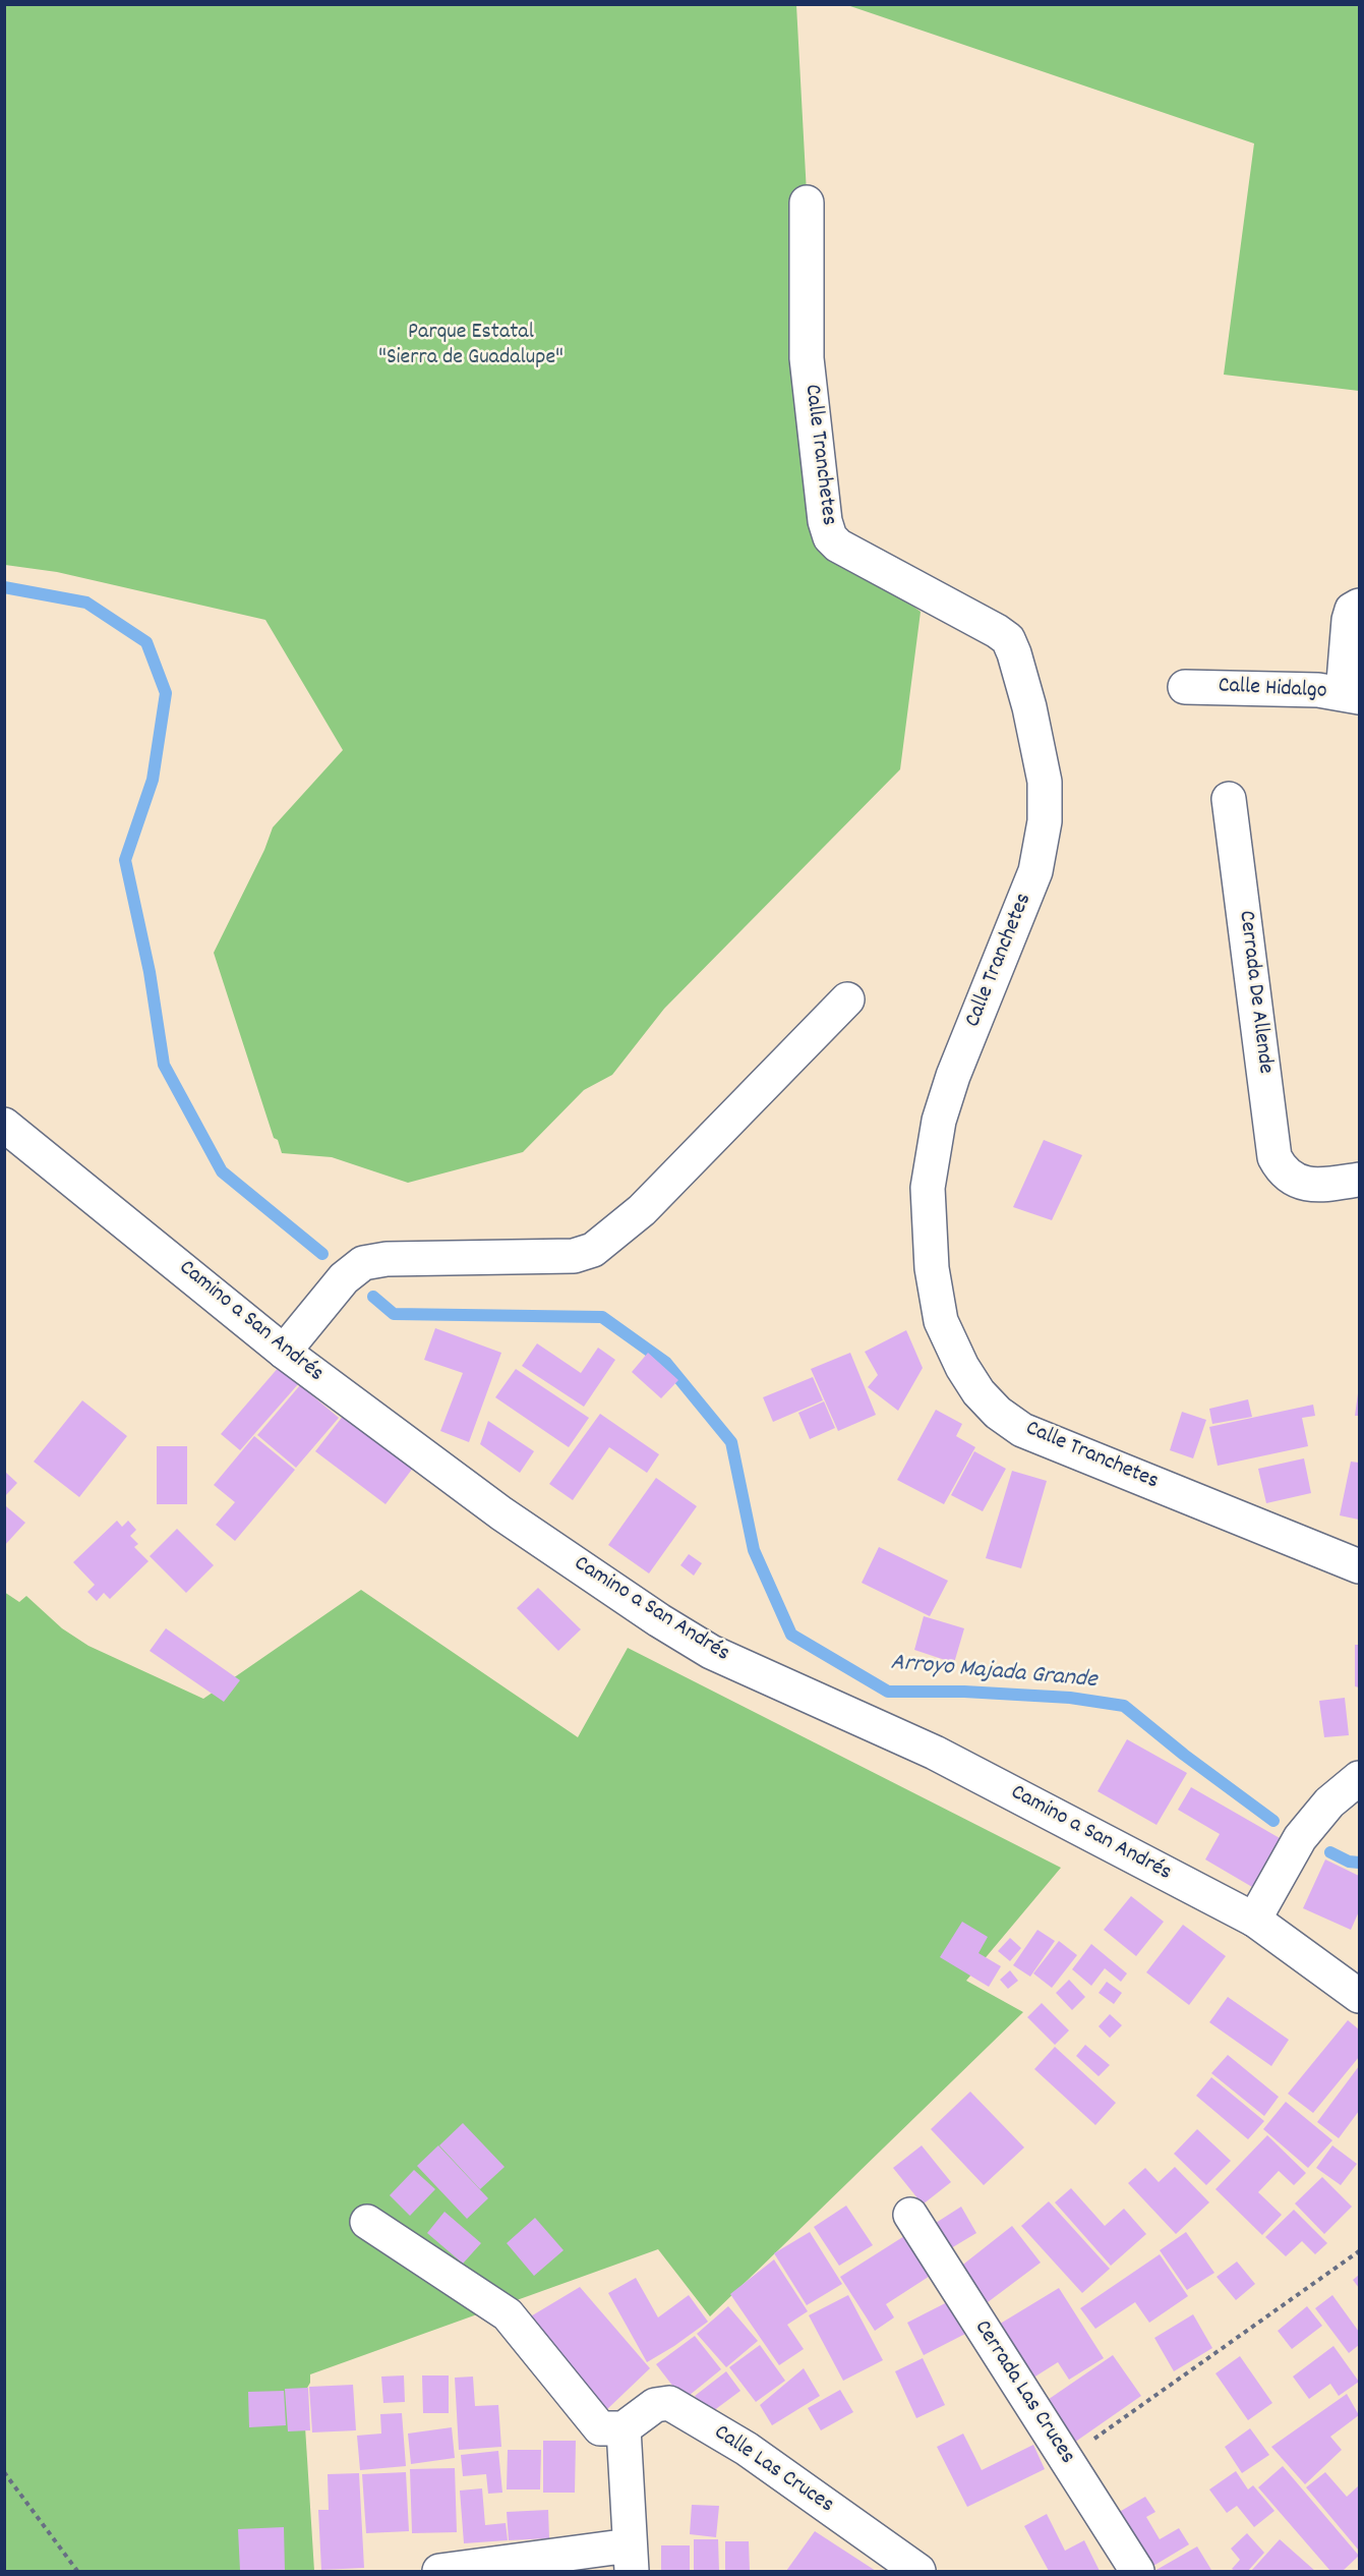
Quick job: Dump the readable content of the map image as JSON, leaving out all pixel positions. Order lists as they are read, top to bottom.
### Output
{
  "streets": {
    "street": [
      "Calle Tranchetes",
      "Calle Hidalgo",
      "Cerrada De Allende",
      "Camino a San Andrés",
      "Cerrada Las Cruces",
      "Calle Las Cruces"
    ]
  },
  "water": ["Arroyo Majada Grande"],
  "parks": ["Parque Estatal \"Sierra de Guadalupe\""]
}
